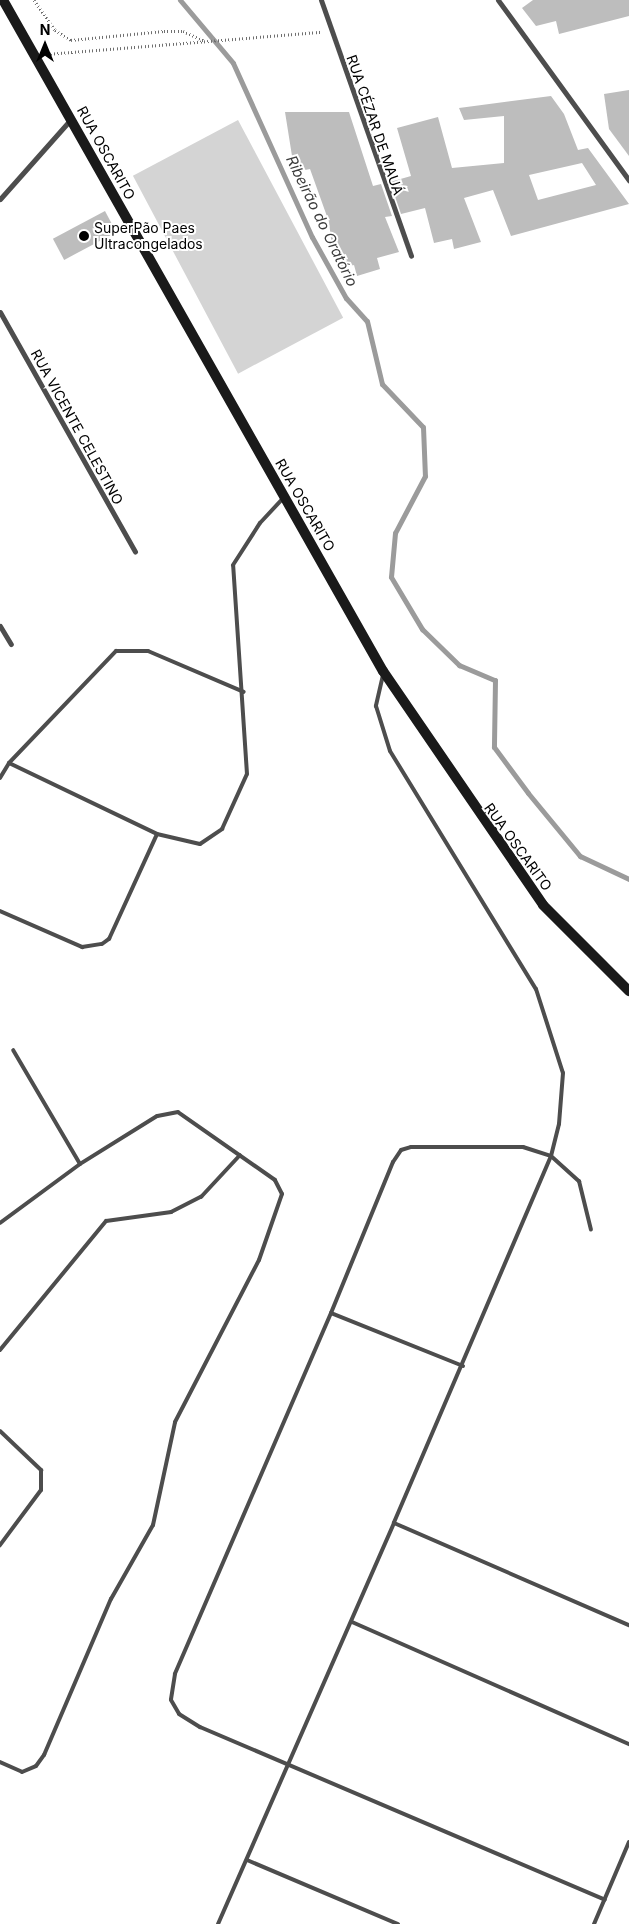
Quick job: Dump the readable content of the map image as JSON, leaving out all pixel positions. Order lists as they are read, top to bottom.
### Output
{
  "streets": {
    "main road": ["RUA OSCARITO"],
    "street": ["RUA CÉZAR DE MAUÁ", "RUA VICENTE CELESTINO"]
  },
  "water": ["Ribeirão do Oratório"],
  "places": ["SuperPão Paes Ultracongelados"],
  "north": "top"
}
